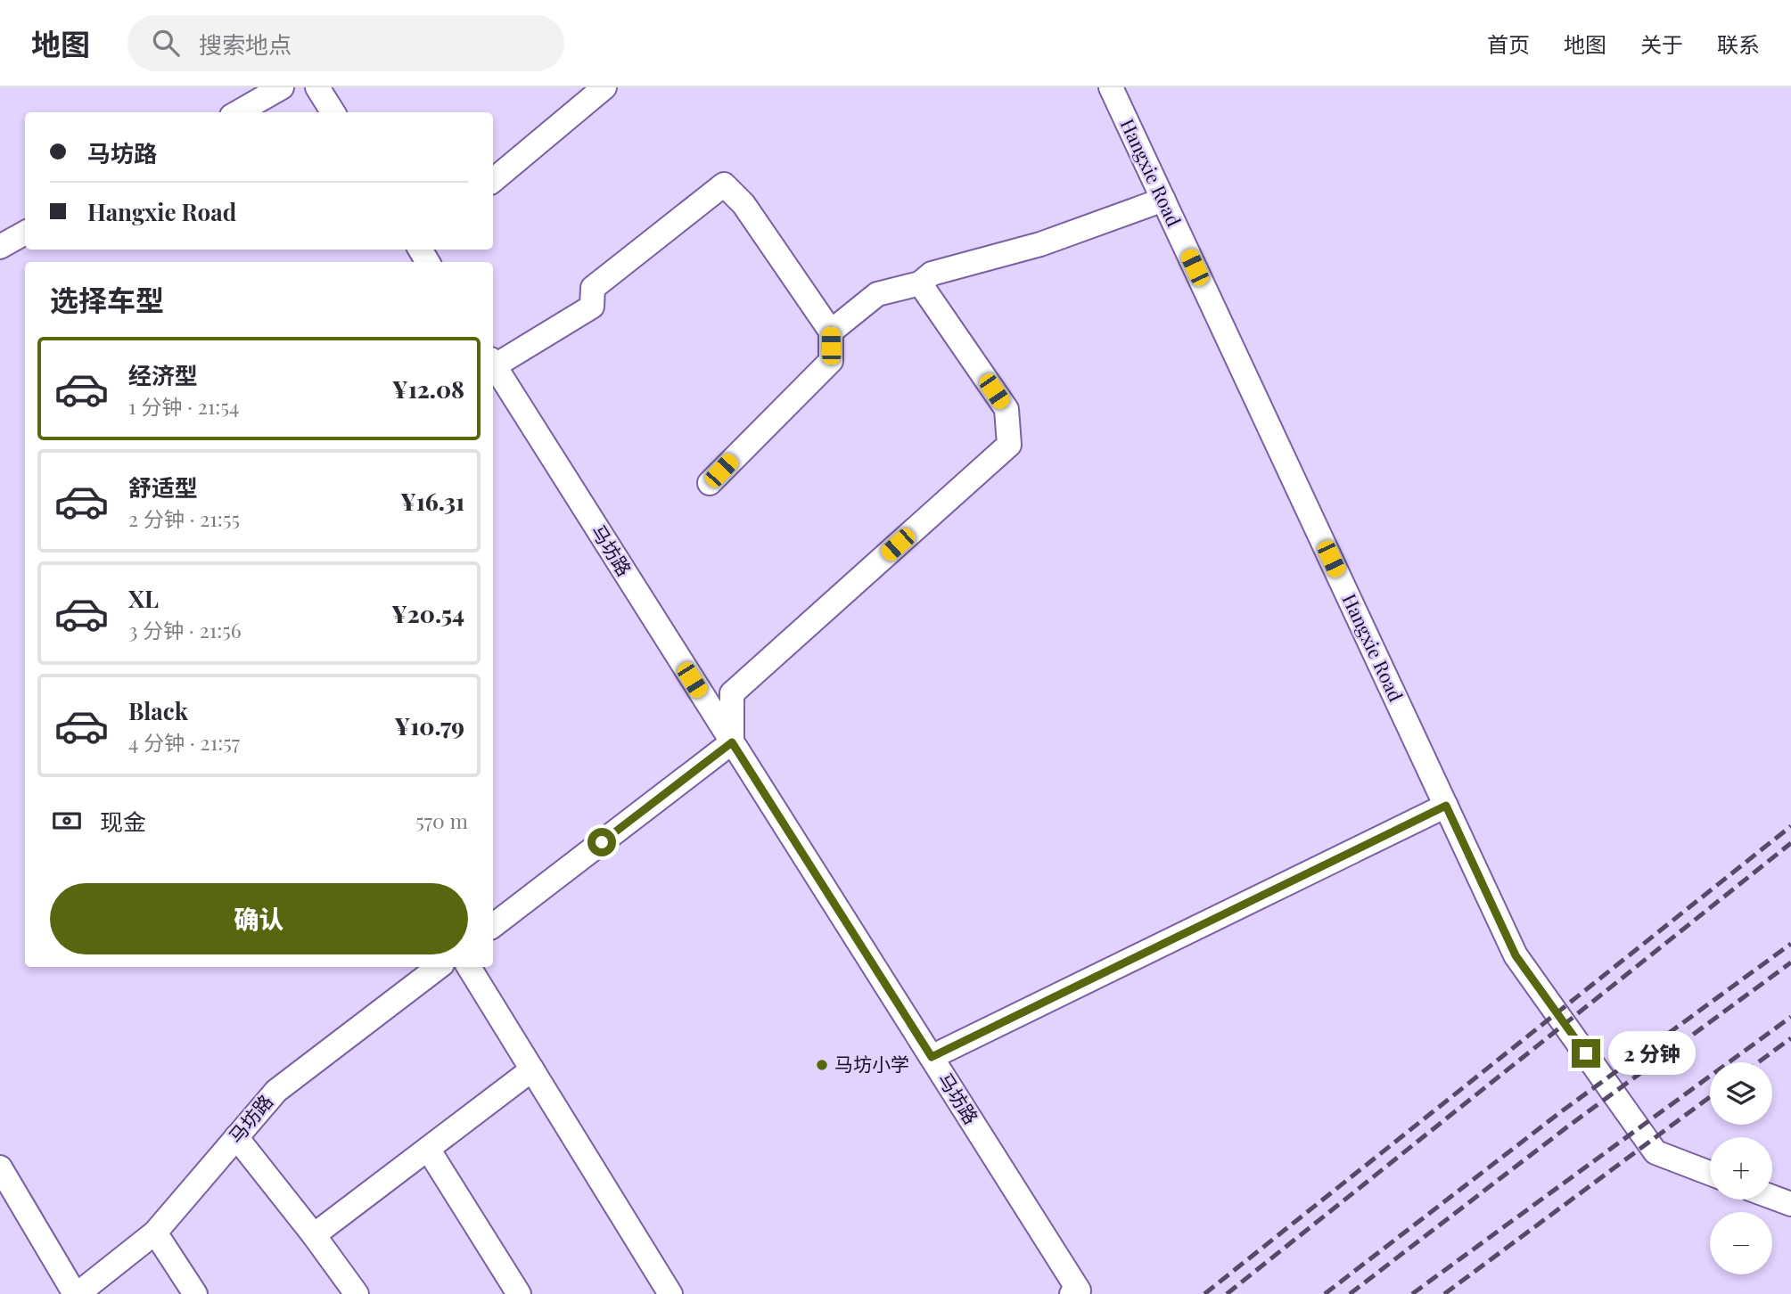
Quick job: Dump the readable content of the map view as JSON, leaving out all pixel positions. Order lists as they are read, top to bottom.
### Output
{
  "streets": {
    "street": ["Hangxie Road", "马坊路"]
  },
  "places": ["马坊小学"],
  "page": {
    "header": "地图",
    "search": "搜索地点",
    "nav": [
      "首页",
      "地图",
      "关于",
      "联系"
    ],
    "banner": ["马坊路", "Hangxie Road"],
    "heading": "选择车型",
    "list": [
      {
        "name": "经济型",
        "note": "1 分钟 · 21:54",
        "value": "¥12.08"
      },
      {
        "name": "舒适型",
        "note": "2 分钟 · 21:55",
        "value": "¥16.31"
      },
      {
        "name": "XL",
        "note": "3 分钟 · 21:56",
        "value": "¥20.54"
      },
      {
        "name": "Black",
        "note": "4 分钟 · 21:57",
        "value": "¥10.79"
      }
    ],
    "pay": ["现金", "570 m"],
    "buttons": "确认",
    "bubble": "2 分钟",
    "map_buttons": ["+", "−"]
  }
}
